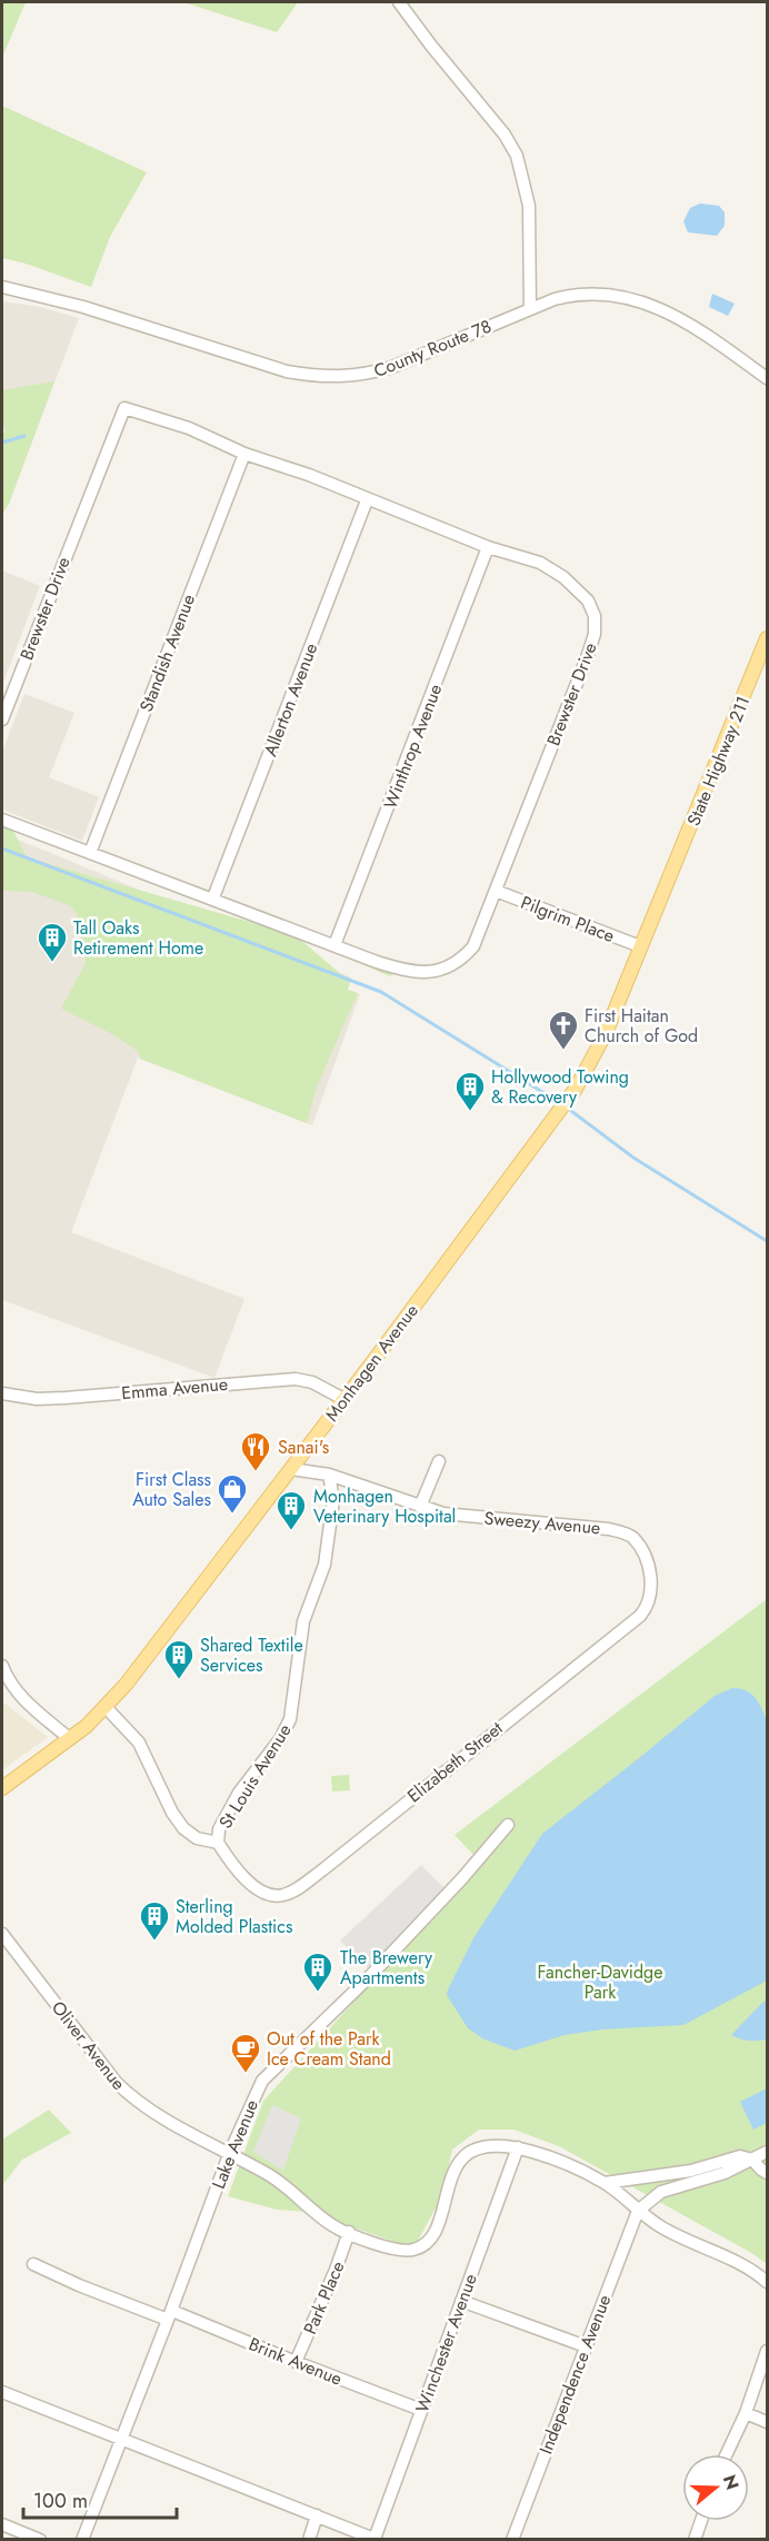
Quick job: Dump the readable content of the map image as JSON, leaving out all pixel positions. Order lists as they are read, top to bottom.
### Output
{
  "streets": {
    "main road": ["State Highway 211", "Monhagen Avenue"],
    "street": [
      "County Route 78",
      "Brewster Drive",
      "Standish Avenue",
      "Allerton Avenue",
      "Winthrop Avenue",
      "Pilgrim Place",
      "Emma Avenue",
      "Sweezy Avenue",
      "Elizabeth Street",
      "St Louis Avenue",
      "Oliver Avenue",
      "Lake Avenue",
      "Park Place",
      "Winchester Avenue",
      "Brink Avenue",
      "Independence Avenue"
    ]
  },
  "crossings": [
    ["Brewster Drive", "Standish Avenue"],
    ["Brewster Drive", "Allerton Avenue"],
    ["Brewster Drive", "Winthrop Avenue"],
    ["Brewster Drive", "Pilgrim Place"],
    ["State Highway 211", "Monhagen Avenue"],
    ["Pilgrim Place", "Monhagen Avenue"],
    ["Monhagen Avenue", "Emma Avenue"],
    ["Monhagen Avenue", "Sweezy Avenue"],
    ["Sweezy Avenue", "Elizabeth Street"],
    ["Sweezy Avenue", "St Louis Avenue"],
    ["Elizabeth Street", "St Louis Avenue"],
    ["Oliver Avenue", "Lake Avenue"],
    ["Oliver Avenue", "Park Place"],
    ["Oliver Avenue", "Winchester Avenue"],
    ["Oliver Avenue", "Independence Avenue"],
    ["Lake Avenue", "Brink Avenue"],
    ["Park Place", "Brink Avenue"],
    ["Winchester Avenue", "Brink Avenue"]
  ],
  "parks": ["Fancher-Davidge Park"],
  "places": {
    "building": [
      "Tall Oaks Retirement Home",
      "Hollywood Towing & Recovery",
      "Monhagen Veterinary Hospital",
      "Shared Textile Services",
      "Sterling Molded Plastics",
      "The Brewery Apartments"
    ],
    "church": ["First Haitan Church of God"],
    "restaurant": ["Sanai's"],
    "shop": ["First Class Auto Sales"],
    "cafe": ["Out of the Park Ice Cream Stand"]
  },
  "scale_bar": "100 m",
  "north": "right"
}
